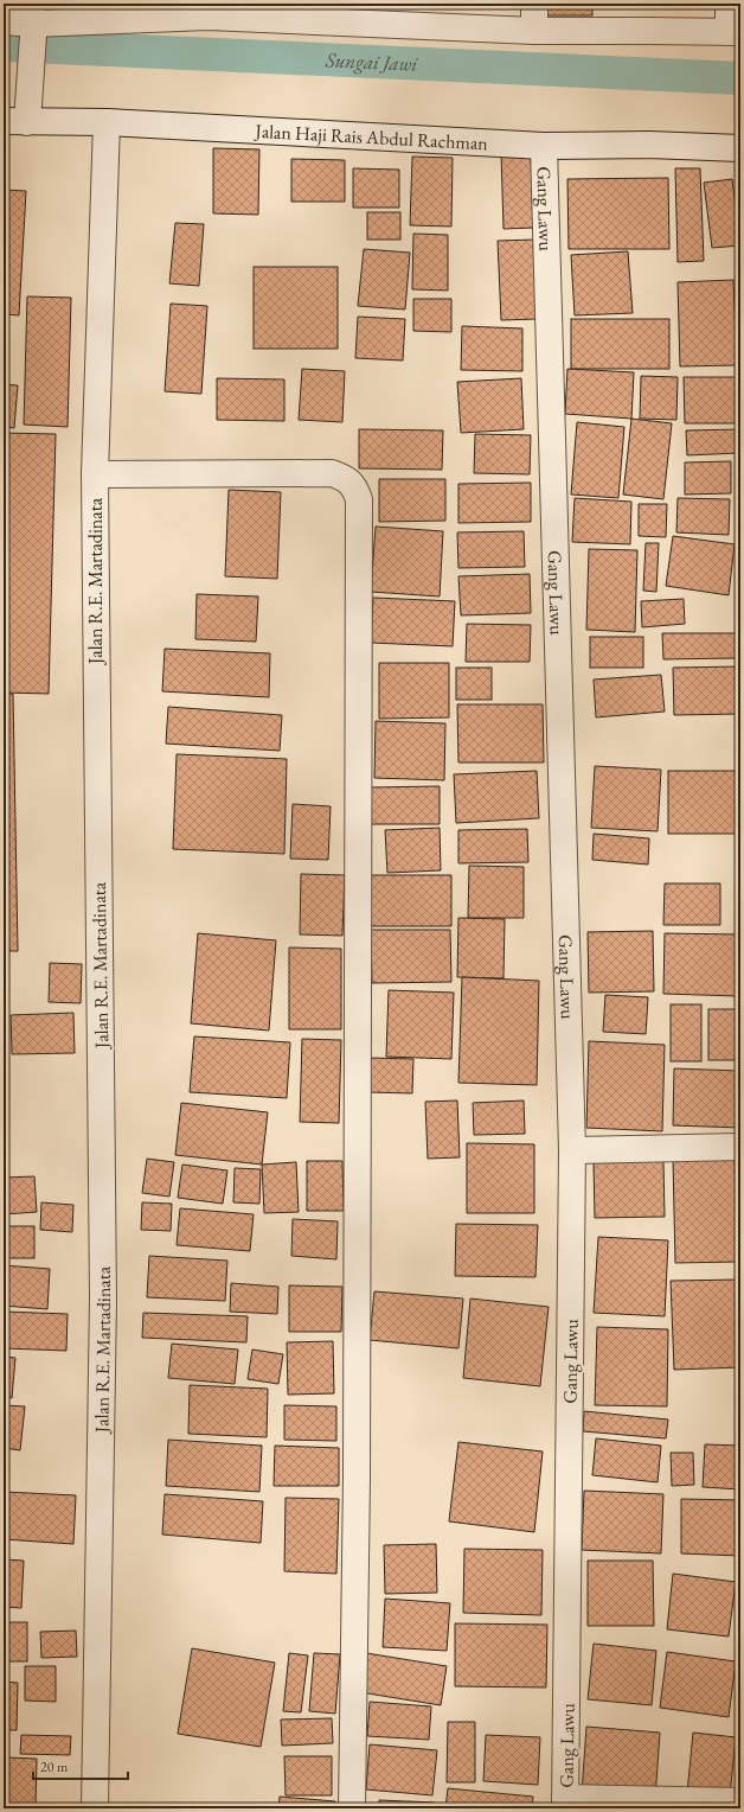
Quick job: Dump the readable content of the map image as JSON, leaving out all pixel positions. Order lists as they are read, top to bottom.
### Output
{
  "streets": {
    "street": ["Jalan Haji Rais Abdul Rachman", "Gang Lawu", "Jalan R.E. Martadinata"]
  },
  "crossings": [
    ["Jalan Haji Rais Abdul Rachman", "Gang Lawu"],
    ["Jalan Haji Rais Abdul Rachman", "Jalan R.E. Martadinata"]
  ],
  "water": ["Sungai Jawi"],
  "scale_bar": "20 m"
}
